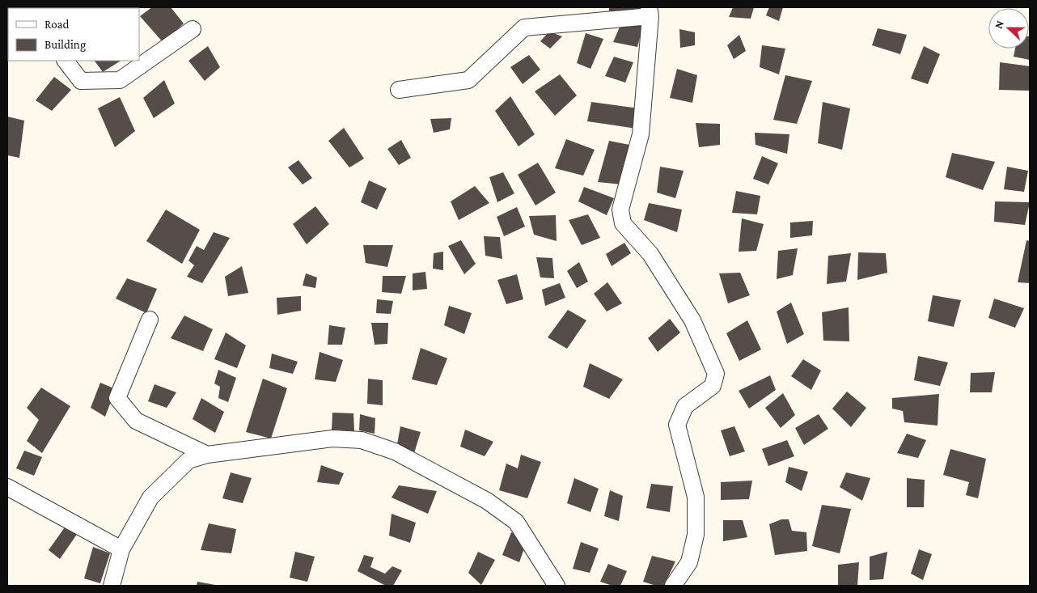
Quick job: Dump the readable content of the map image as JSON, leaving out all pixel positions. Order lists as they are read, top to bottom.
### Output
{
  "legend": ["Road", "Building"],
  "north": "left"
}
